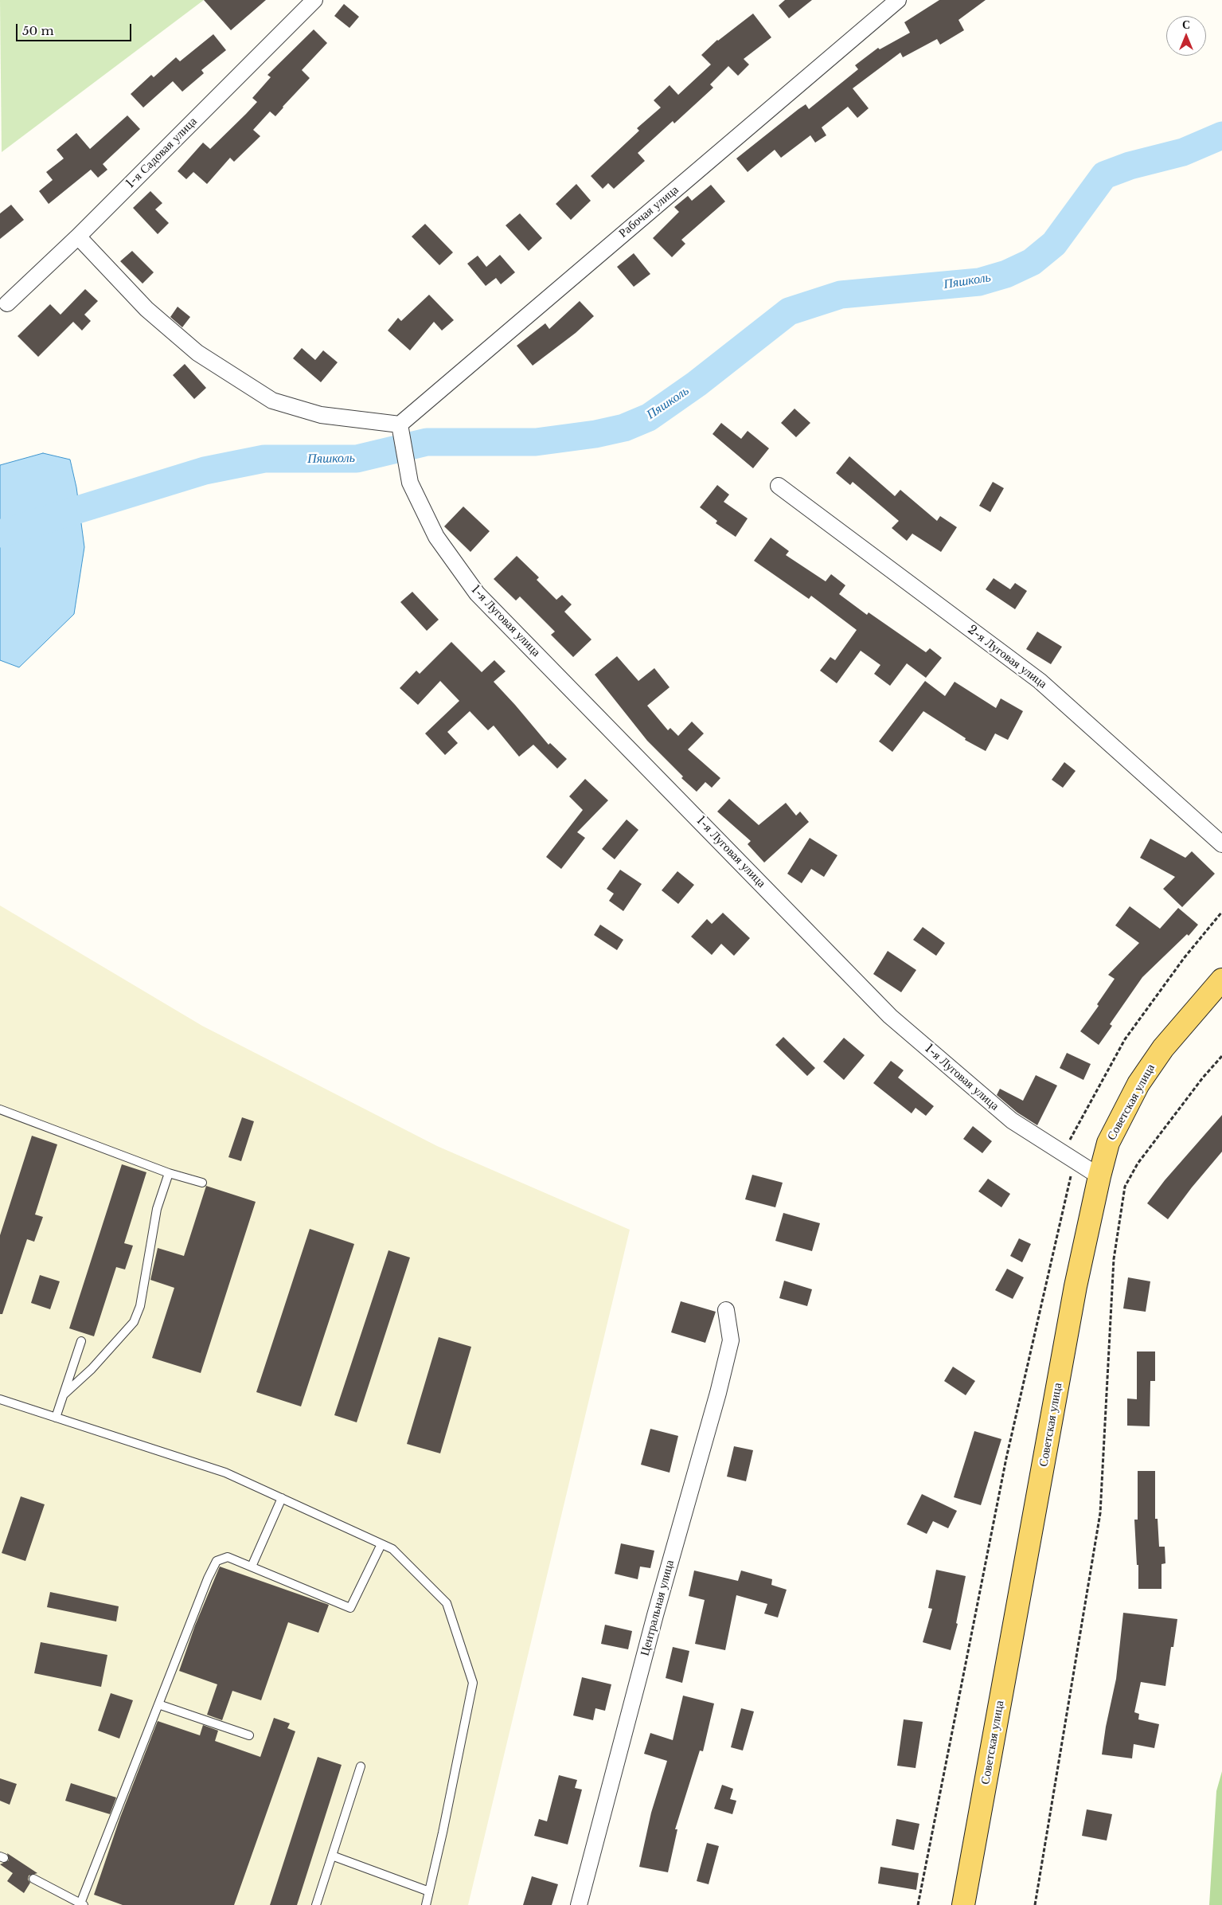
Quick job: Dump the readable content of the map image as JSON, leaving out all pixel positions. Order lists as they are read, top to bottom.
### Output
{
  "streets": {
    "main road": ["Советская улица"],
    "street": [
      "1-я Садовая улица",
      "Рабочая улица",
      "1-я Луговая улица",
      "2-я Луговая улица",
      "Центральная улица"
    ]
  },
  "crossings": [
    ["Рабочая улица", "1-я Луговая улица"],
    ["1-я Луговая улица", "Советская улица"]
  ],
  "water": ["Пяшколь"],
  "scale_bar": "50 m",
  "north": "top"
}
